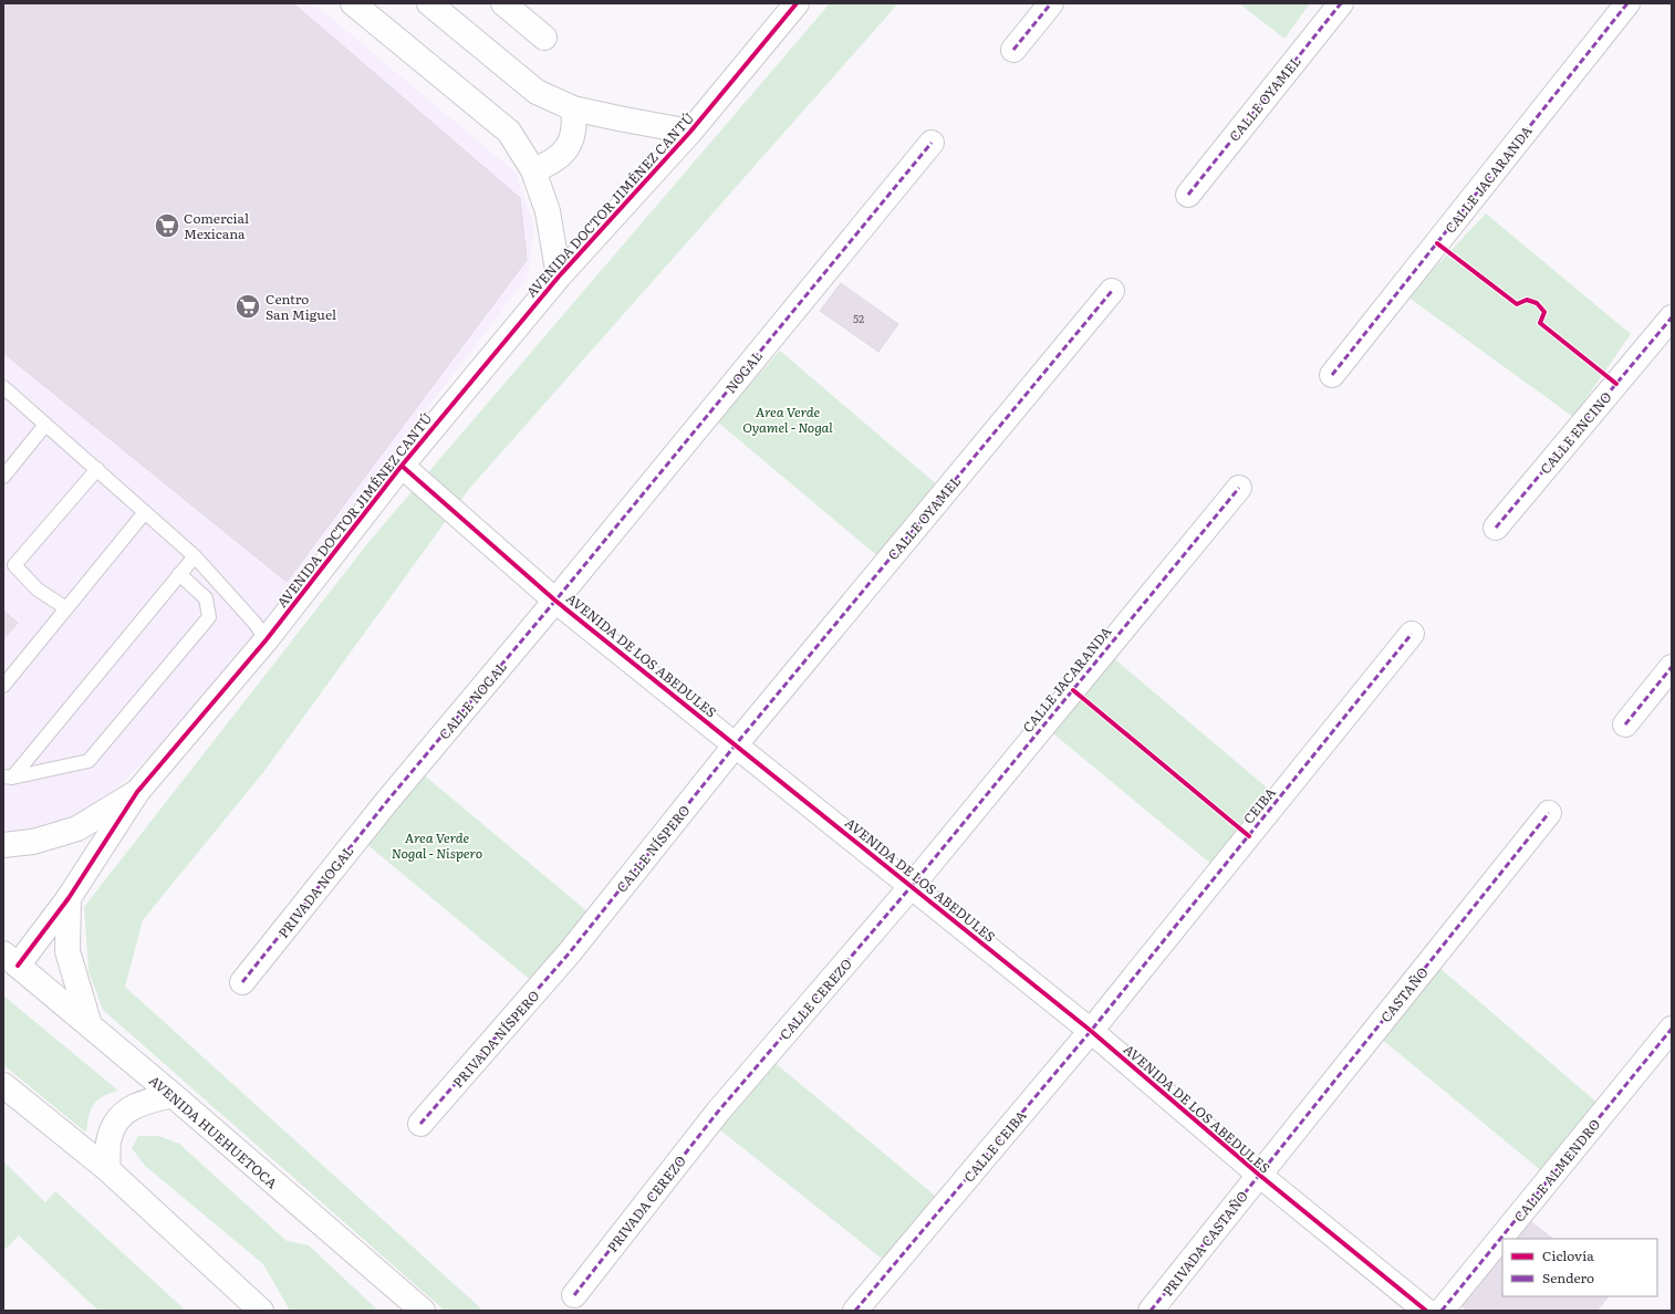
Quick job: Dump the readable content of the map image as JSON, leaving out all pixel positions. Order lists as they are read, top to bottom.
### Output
{
  "streets": {
    "street": [
      "CALLE OYAMEL",
      "CALLE JACARANDA",
      "AVENIDA DOCTOR JIMÉNEZ CANTÚ",
      "NOGAL",
      "CALLE ENCINO",
      "AVENIDA DE LOS ABEDULES",
      "CALLE NOGAL",
      "CEIBA",
      "CALLE NÍSPERO",
      "PRIVADA NOGAL",
      "CASTAÑO",
      "CALLE CEREZO",
      "PRIVADA NÍSPERO",
      "AVENIDA HUEHUETOCA",
      "CALLE CEIBA",
      "CALLE ALMENDRO",
      "PRIVADA CEREZO",
      "PRIVADA CASTAÑO"
    ]
  },
  "crossings": [
    ["CALLE OYAMEL", "AVENIDA DE LOS ABEDULES"],
    ["CALLE OYAMEL", "CALLE NÍSPERO"],
    ["CALLE JACARANDA", "AVENIDA DE LOS ABEDULES"],
    ["CALLE JACARANDA", "CALLE CEREZO"],
    ["AVENIDA DOCTOR JIMÉNEZ CANTÚ", "AVENIDA DE LOS ABEDULES"],
    ["AVENIDA DOCTOR JIMÉNEZ CANTÚ", "AVENIDA HUEHUETOCA"],
    ["NOGAL", "AVENIDA DE LOS ABEDULES"],
    ["NOGAL", "CALLE NOGAL"],
    ["AVENIDA DE LOS ABEDULES", "CALLE NOGAL"],
    ["AVENIDA DE LOS ABEDULES", "CEIBA"],
    ["AVENIDA DE LOS ABEDULES", "CALLE NÍSPERO"],
    ["AVENIDA DE LOS ABEDULES", "CASTAÑO"],
    ["AVENIDA DE LOS ABEDULES", "CALLE CEREZO"],
    ["AVENIDA DE LOS ABEDULES", "CALLE CEIBA"],
    ["AVENIDA DE LOS ABEDULES", "PRIVADA CASTAÑO"],
    ["CALLE NOGAL", "PRIVADA NOGAL"],
    ["CEIBA", "CALLE CEIBA"],
    ["CALLE NÍSPERO", "PRIVADA NÍSPERO"],
    ["CASTAÑO", "PRIVADA CASTAÑO"],
    ["CALLE CEREZO", "PRIVADA CEREZO"]
  ],
  "parks": ["Area Verde Oyamel - Nogal", "Area Verde Nogal - Nispero"],
  "places": {
    "supermarket": ["Comercial Mexicana", "Centro San Miguel"]
  },
  "house_numbers": ["52"],
  "legend": ["Ciclovía", "Sendero"]
}
